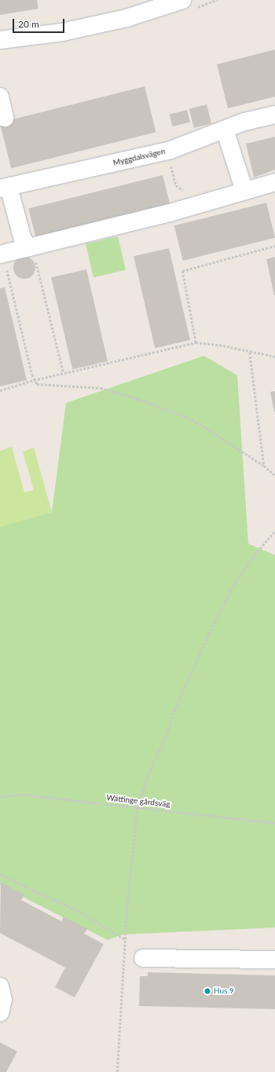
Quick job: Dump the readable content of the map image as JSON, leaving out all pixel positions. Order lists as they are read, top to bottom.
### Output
{
  "streets": {
    "street": ["Myggdalsvägen"],
    "path": ["Wättinge gårdsväg"]
  },
  "places": ["Hus 9"],
  "scale_bar": "20 m"
}
